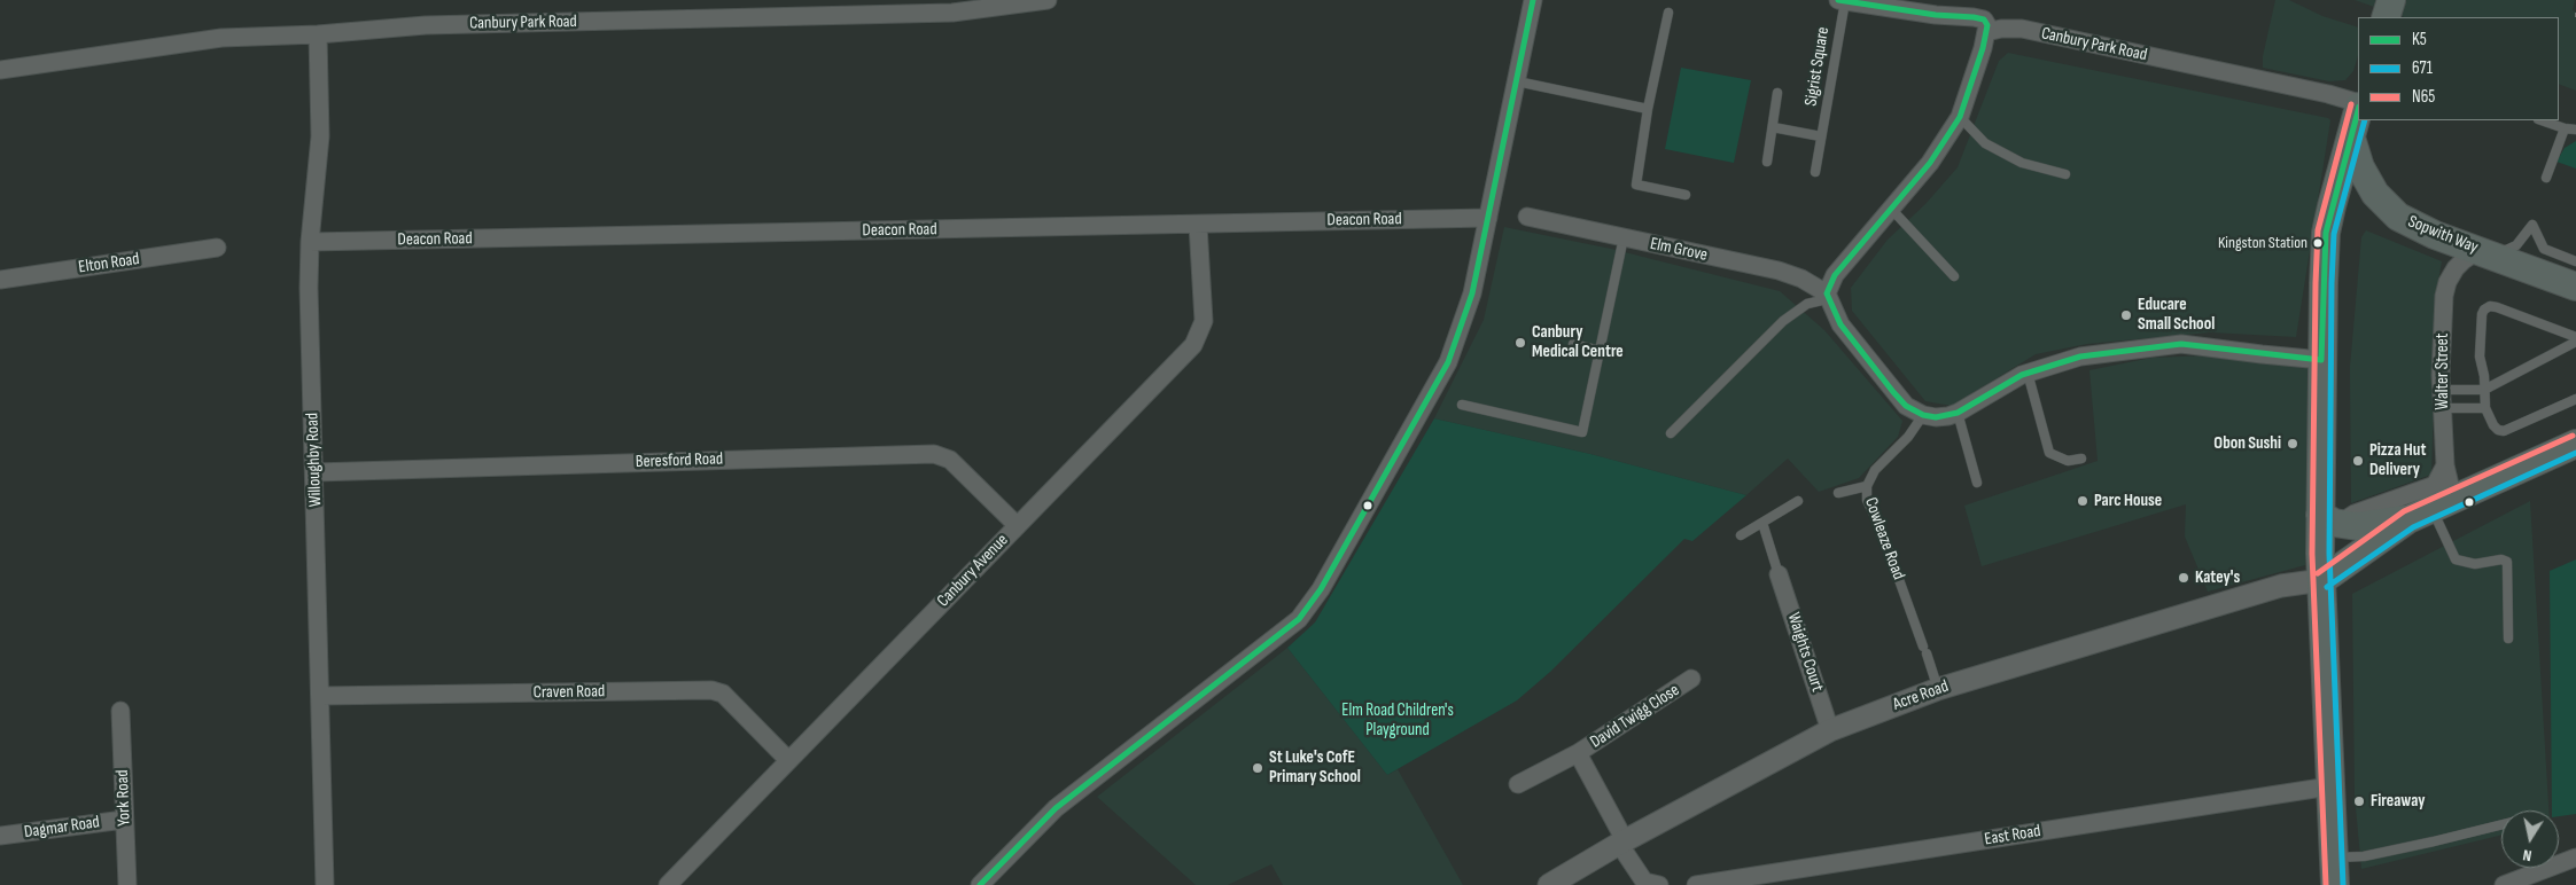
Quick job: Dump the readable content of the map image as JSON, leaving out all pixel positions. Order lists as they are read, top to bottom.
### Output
{
  "streets": {
    "main road": ["Sopwith Way"],
    "street": [
      "Canbury Park Road",
      "Deacon Road",
      "Elm Grove",
      "Elton Road",
      "Walter Street",
      "Willoughby Road",
      "Beresford Road",
      "Canbury Avenue",
      "Waights Court",
      "Craven Road",
      "Acre Road",
      "David Twigg Close",
      "York Road",
      "Dagmar Road",
      "East Road"
    ],
    "lane": ["Sigrist Square", "Cowleaze Road"]
  },
  "crossings": [
    ["Canbury Park Road", "Willoughby Road"],
    ["Deacon Road", "Willoughby Road"],
    ["Deacon Road", "Canbury Avenue"],
    ["Sopwith Way", "Walter Street"],
    ["Willoughby Road", "Beresford Road"],
    ["Willoughby Road", "Craven Road"],
    ["Beresford Road", "Canbury Avenue"],
    ["Cowleaze Road", "Acre Road"],
    ["Canbury Avenue", "Craven Road"],
    ["Waights Court", "Acre Road"],
    ["Acre Road", "David Twigg Close"],
    ["York Road", "Dagmar Road"]
  ],
  "parks": ["Elm Road Children's Playground"],
  "places": [
    "Kingston Station",
    "Educare Small School",
    "Canbury Medical Centre",
    "Obon Sushi",
    "Pizza Hut Delivery",
    "Parc House",
    "Katey's",
    "St Luke's CofE Primary School",
    "Fireaway"
  ],
  "lines": ["transit line K5", "transit line N65", "transit line 671"],
  "legend": ["K5", "671", "N65"],
  "north": "bottom"
}
